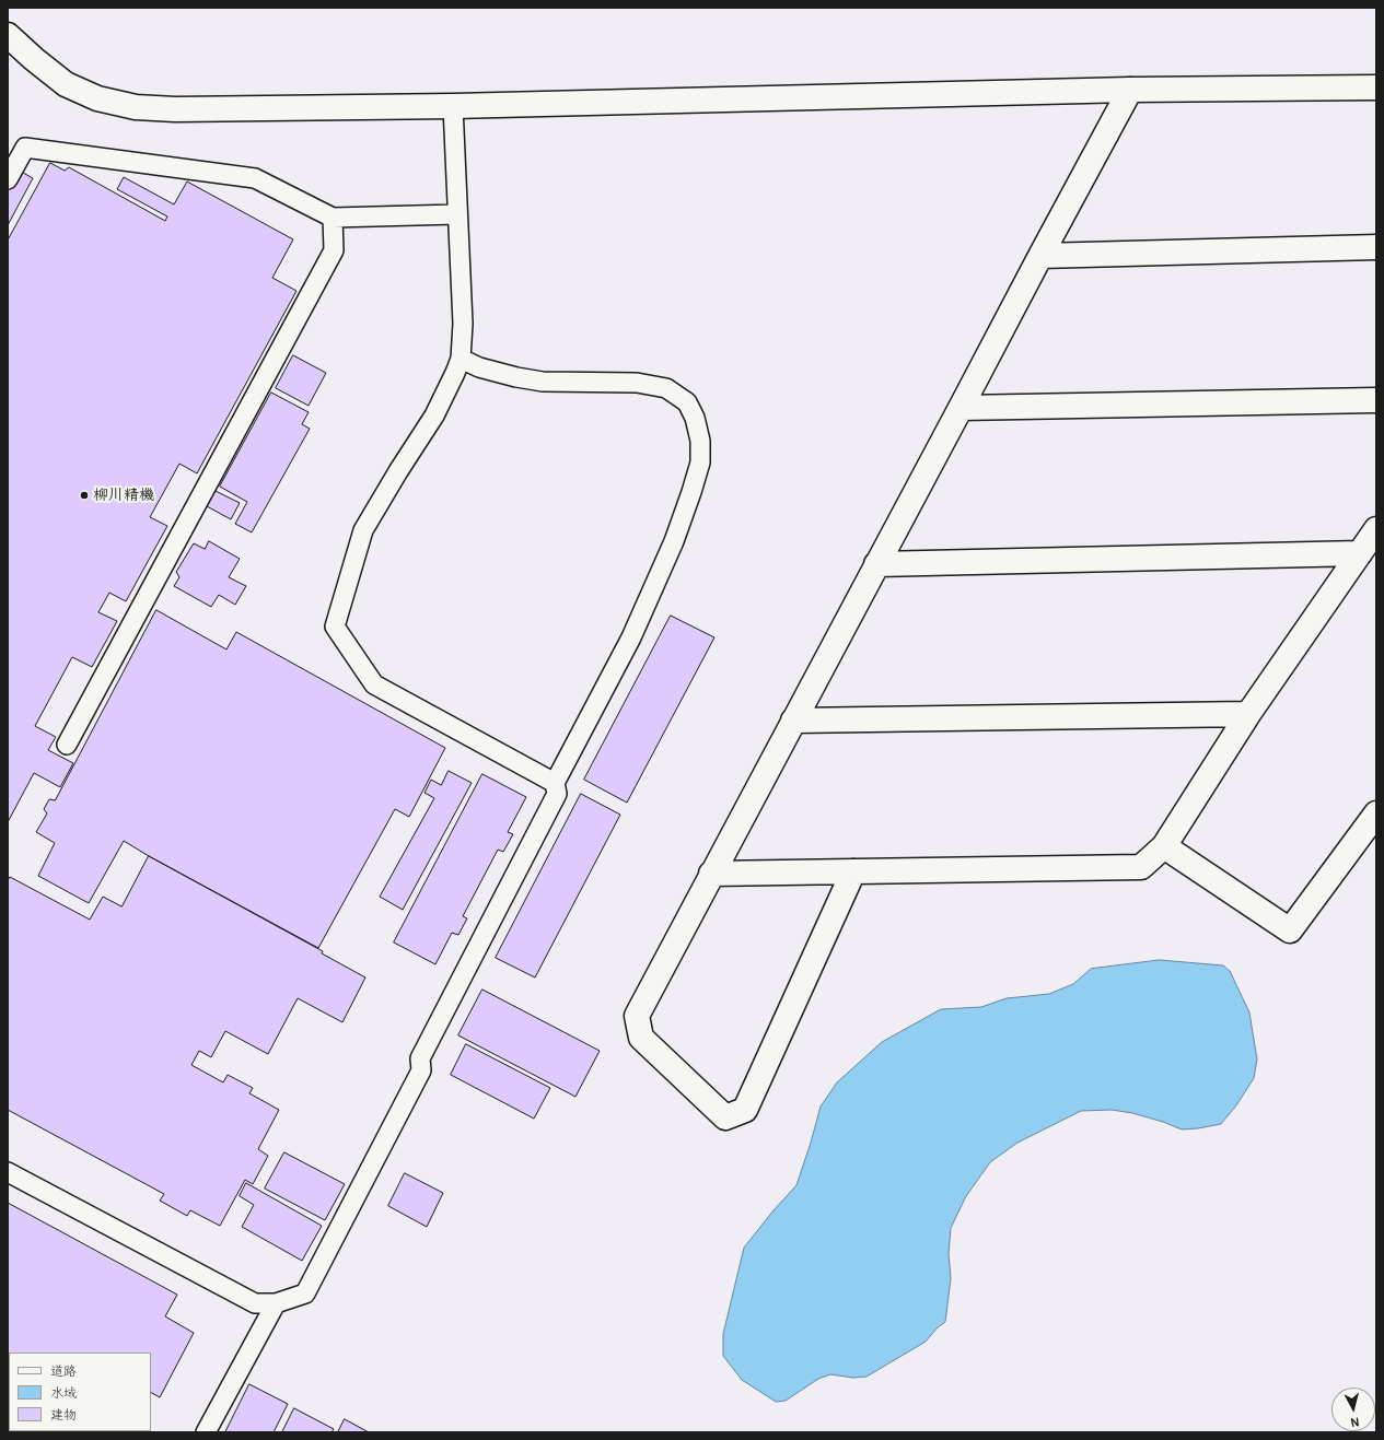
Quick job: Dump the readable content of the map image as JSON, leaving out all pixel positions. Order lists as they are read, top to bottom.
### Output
{
  "places": ["柳川精機"],
  "legend": ["道路", "水域", "建物"],
  "north": "bottom"
}
